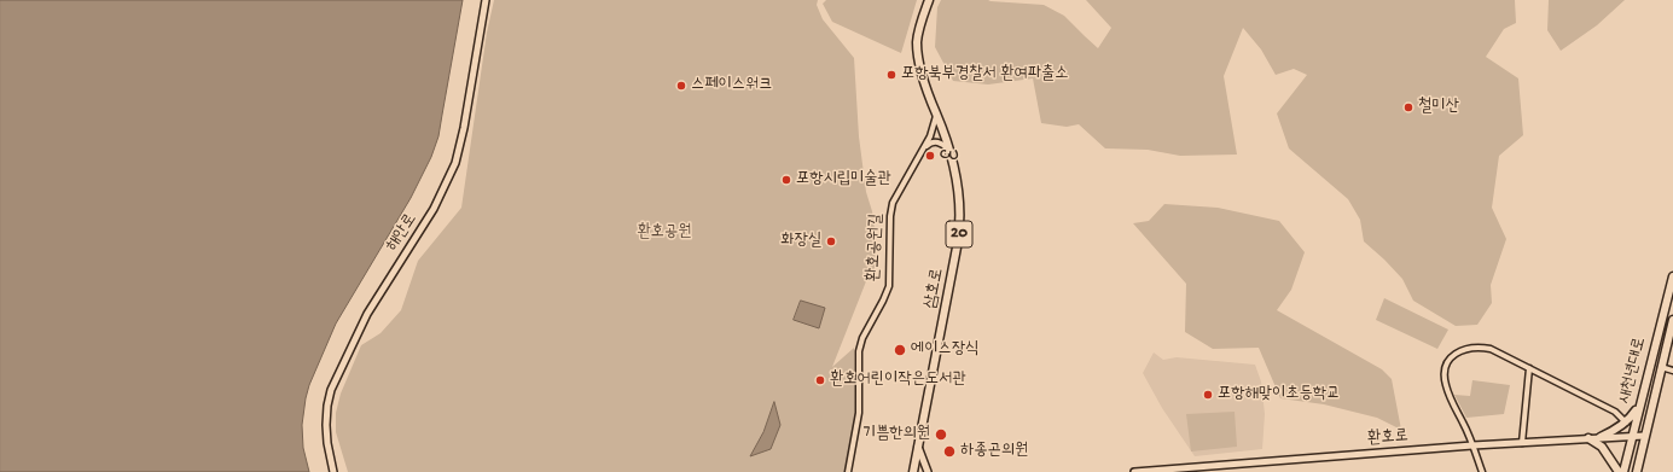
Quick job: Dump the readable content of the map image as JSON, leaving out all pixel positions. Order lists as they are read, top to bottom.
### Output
{
  "streets": {
    "main road": ["20", "삼호로", "새천년대로"],
    "street": ["해안로", "환호공원길", "환호로"]
  },
  "crossings": [
    ["환호공원길", "삼호로"],
    ["새천년대로", "환호로"]
  ],
  "parks": ["환호공원"],
  "places": [
    "포항북부경찰서 환여파출소",
    "스페이스워크",
    "철미산",
    "CU",
    "포항시립미술관",
    "화장실",
    "에이스장식",
    "환호어린이작은도서관",
    "포항해맞이초등학교",
    "기쁨한의원",
    "하종곤의원"
  ]
}
